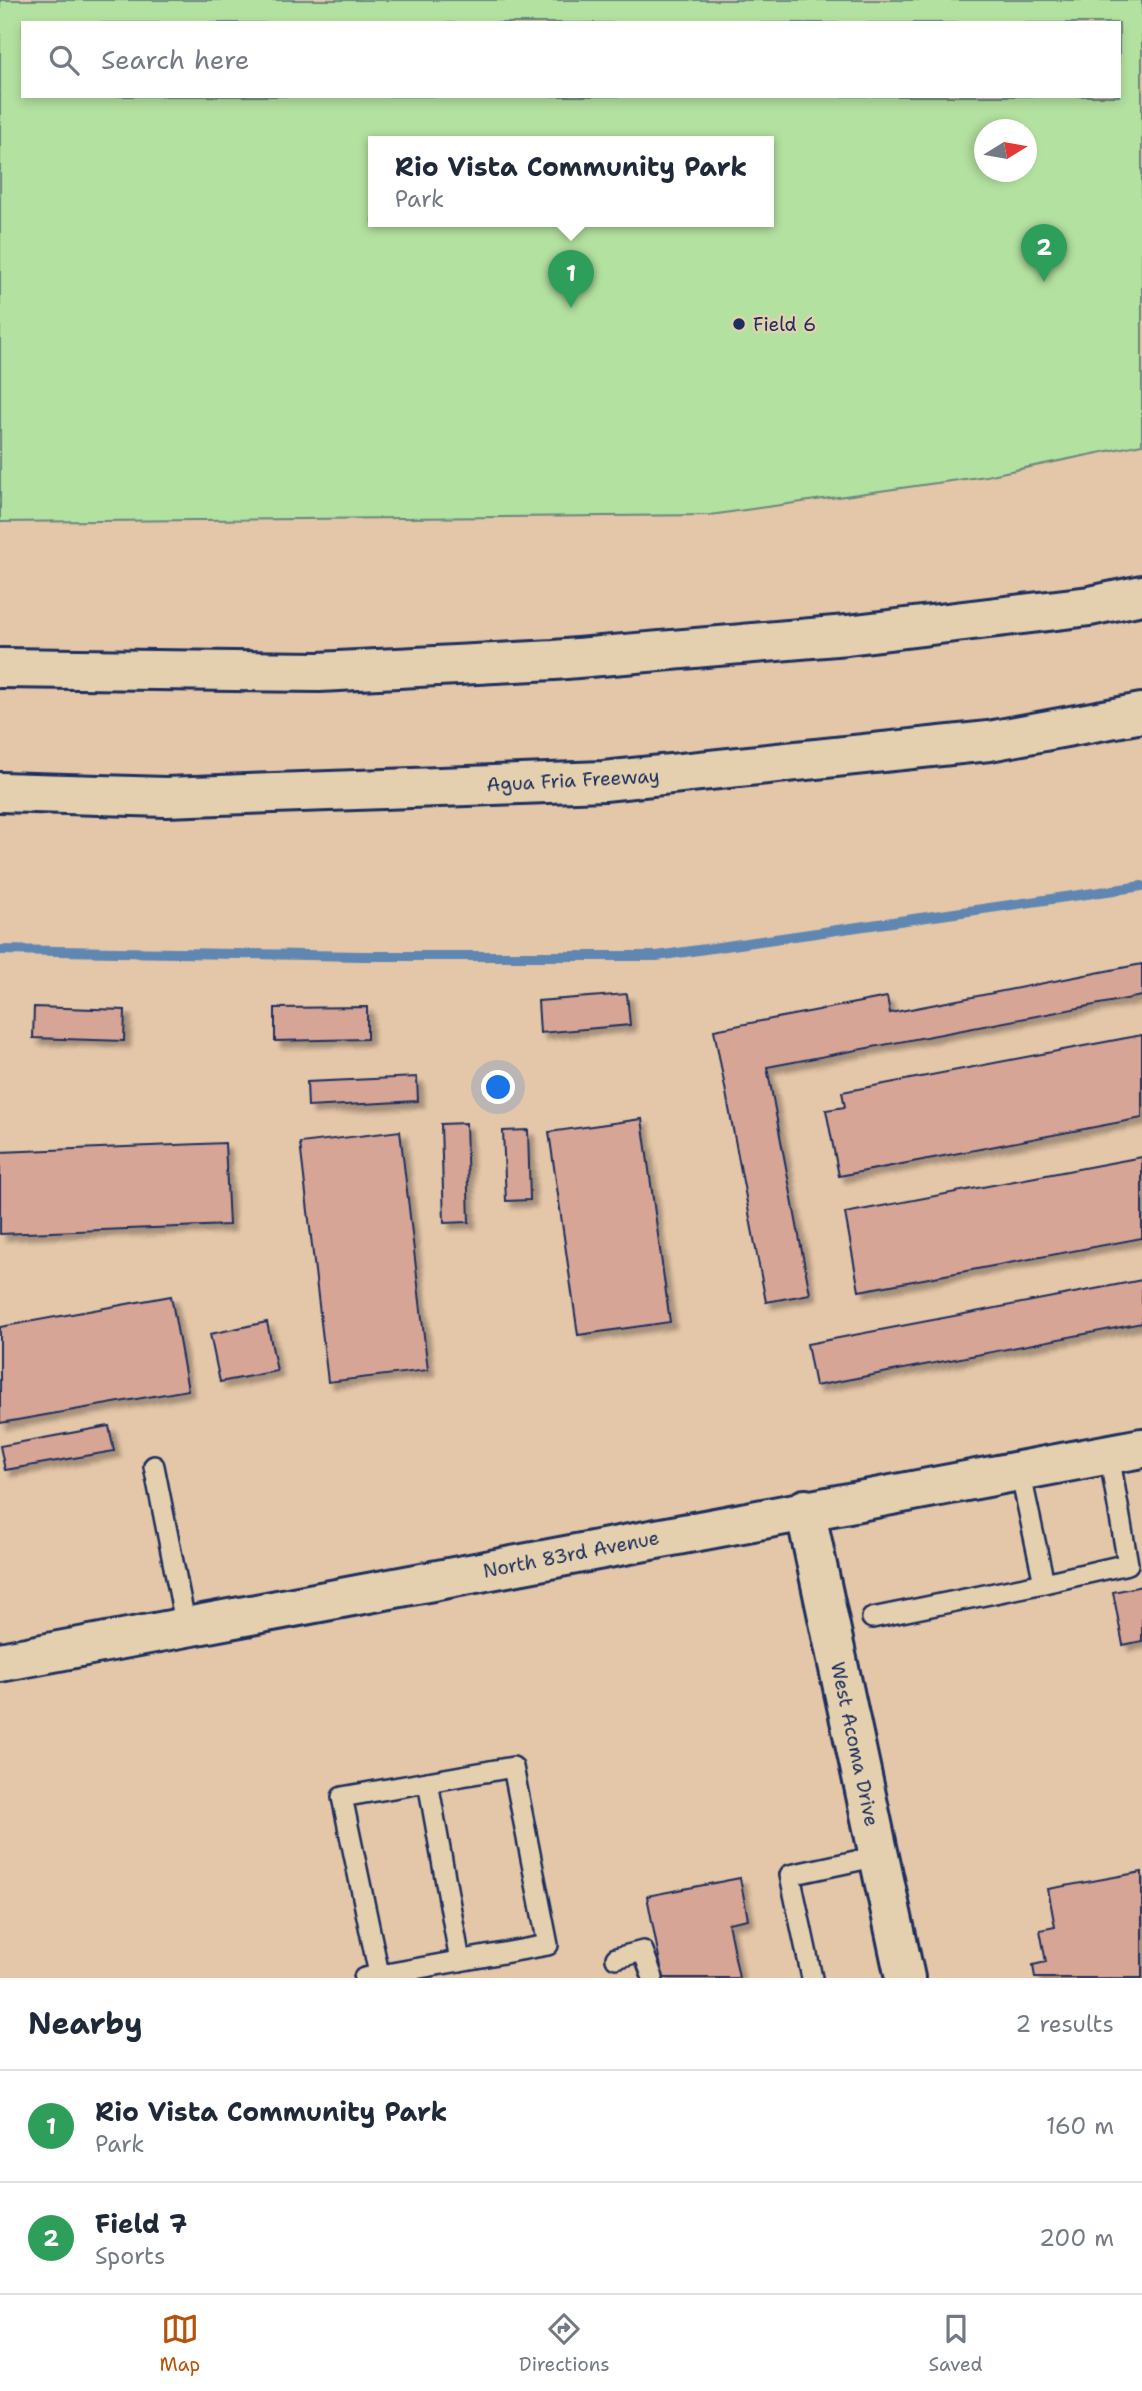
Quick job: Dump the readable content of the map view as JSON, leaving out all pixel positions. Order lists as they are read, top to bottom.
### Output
{
  "streets": {
    "main road": ["Agua Fria Freeway", "North 83rd Avenue", "West Acoma Drive"]
  },
  "crossings": [
    ["North 83rd Avenue", "West Acoma Drive"]
  ],
  "places": ["Field 6"],
  "north": "right",
  "page": {
    "search": "Search here",
    "popup": ["Rio Vista Community Park", "Park"],
    "pins": ["2", "1"],
    "heading": ["Nearby", "2 results"],
    "list": [
      {
        "mark": "1",
        "name": "Rio Vista Community Park",
        "note": "Park",
        "value": "160 m"
      },
      {
        "mark": "2",
        "name": "Field 7",
        "note": "Sports",
        "value": "200 m"
      }
    ],
    "nav": ["Map", "Directions", "Saved"]
  }
}
